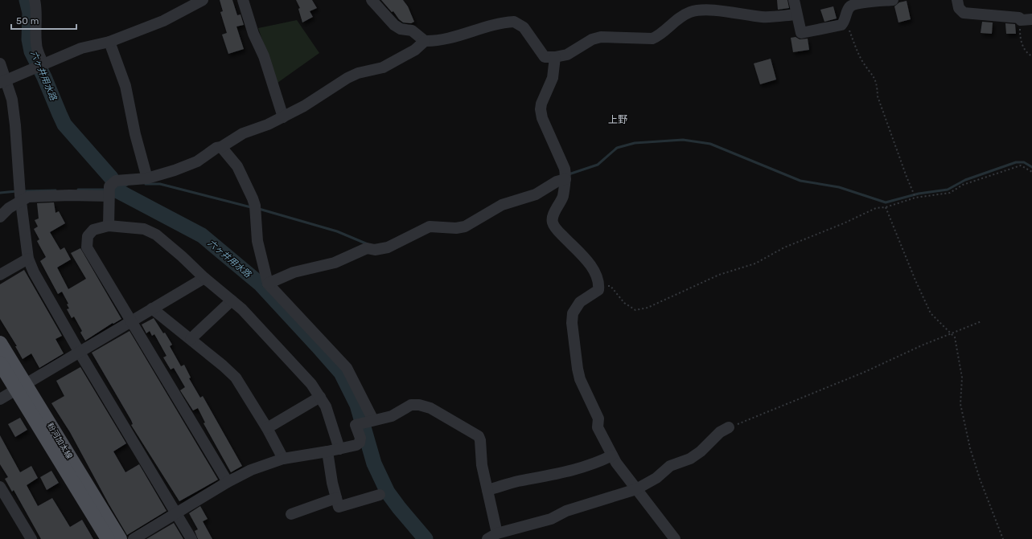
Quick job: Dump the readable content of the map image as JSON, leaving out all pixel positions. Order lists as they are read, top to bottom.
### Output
{
  "streets": {
    "main road": ["粉河加太線"]
  },
  "districts": ["上野"],
  "water": ["六ヶ井用水路"],
  "scale_bar": "50 m"
}
